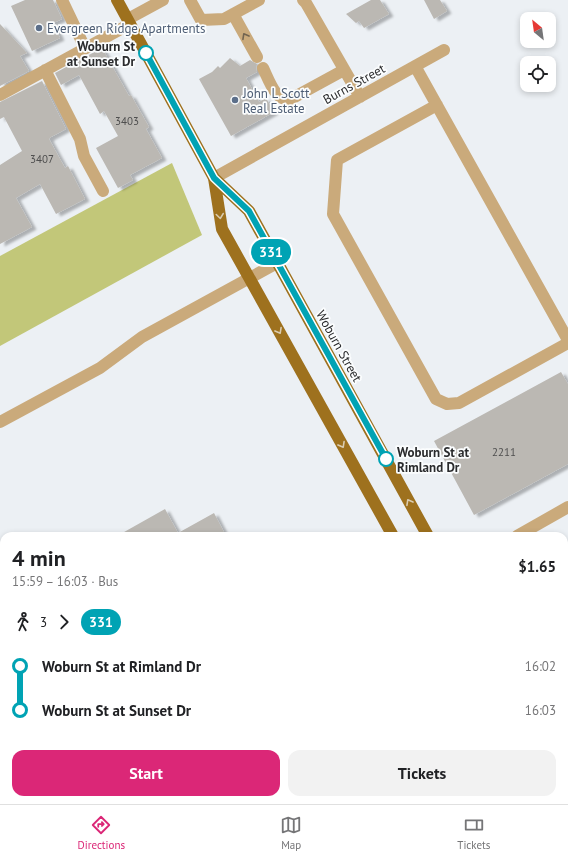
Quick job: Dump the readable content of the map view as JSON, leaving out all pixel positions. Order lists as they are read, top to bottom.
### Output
{
  "streets": {
    "main road": ["Woburn Street"],
    "street": ["Burns Street"]
  },
  "crossings": [
    ["Burns Street", "Woburn Street"]
  ],
  "places": [
    "Evergreen Ridge Apartments",
    "Woburn St at Sunset Dr",
    "John L Scott Real Estate",
    "Woburn St at Rimland Dr"
  ],
  "lines": ["bus line 331"],
  "house_numbers": ["3403", "3407", "2211"],
  "north": "top left",
  "page": {
    "on_map": "331",
    "heading": ["4 min", "15:59 – 16:03 · Bus", "$1.65"],
    "legs": ["3", "331"],
    "list": [
      {
        "name": "Woburn St at Rimland Dr",
        "value": "16:02"
      },
      {
        "name": "Woburn St at Sunset Dr",
        "value": "16:03"
      }
    ],
    "buttons": ["Start", "Tickets"],
    "tabs": ["Directions", "Map", "Tickets"]
  }
}
